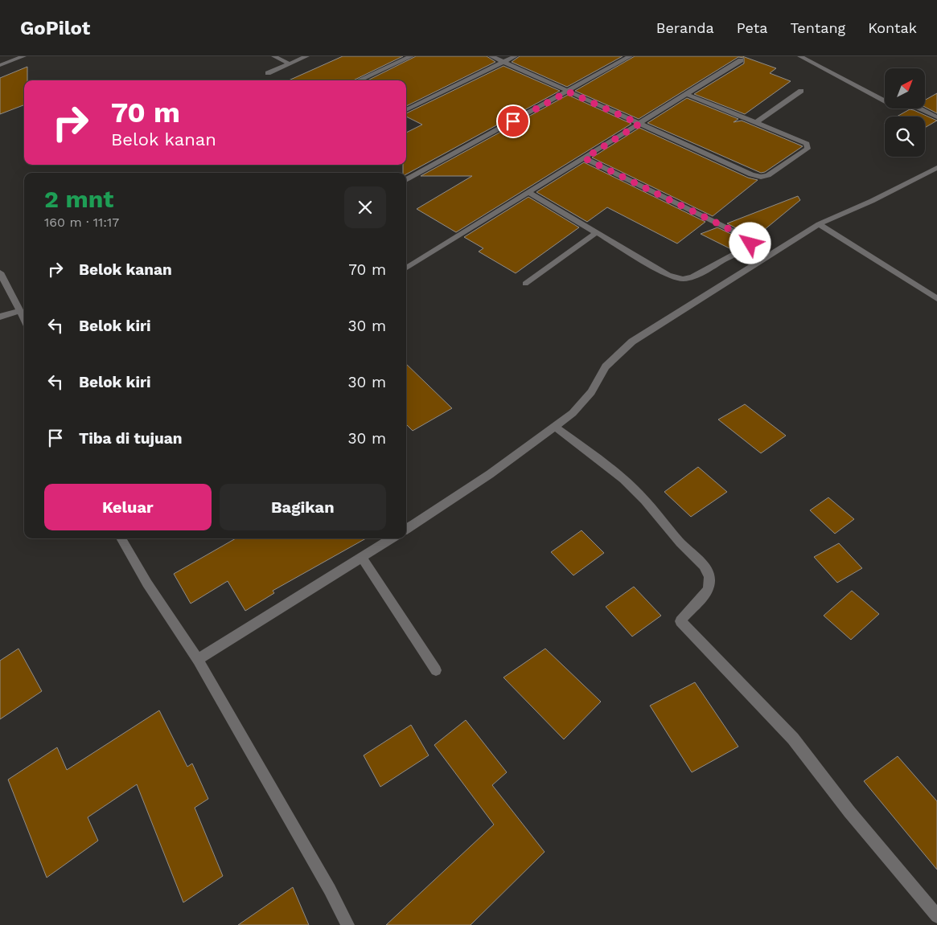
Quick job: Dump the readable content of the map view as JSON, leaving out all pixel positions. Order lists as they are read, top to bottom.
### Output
{
  "north": "top right",
  "page": {
    "header": "GoPilot",
    "nav": [
      "Beranda",
      "Peta",
      "Tentang",
      "Kontak"
    ],
    "turn": ["70 m", "Belok kanan"],
    "heading": ["2 mnt", "160 m · 11:17"],
    "list": [
      {
        "name": "Belok kanan",
        "value": "70 m"
      },
      {
        "name": "Belok kiri",
        "value": "30 m"
      },
      {
        "name": "Belok kiri",
        "value": "30 m"
      },
      {
        "name": "Tiba di tujuan",
        "value": "30 m"
      }
    ],
    "buttons": ["Keluar", "Bagikan"]
  }
}
